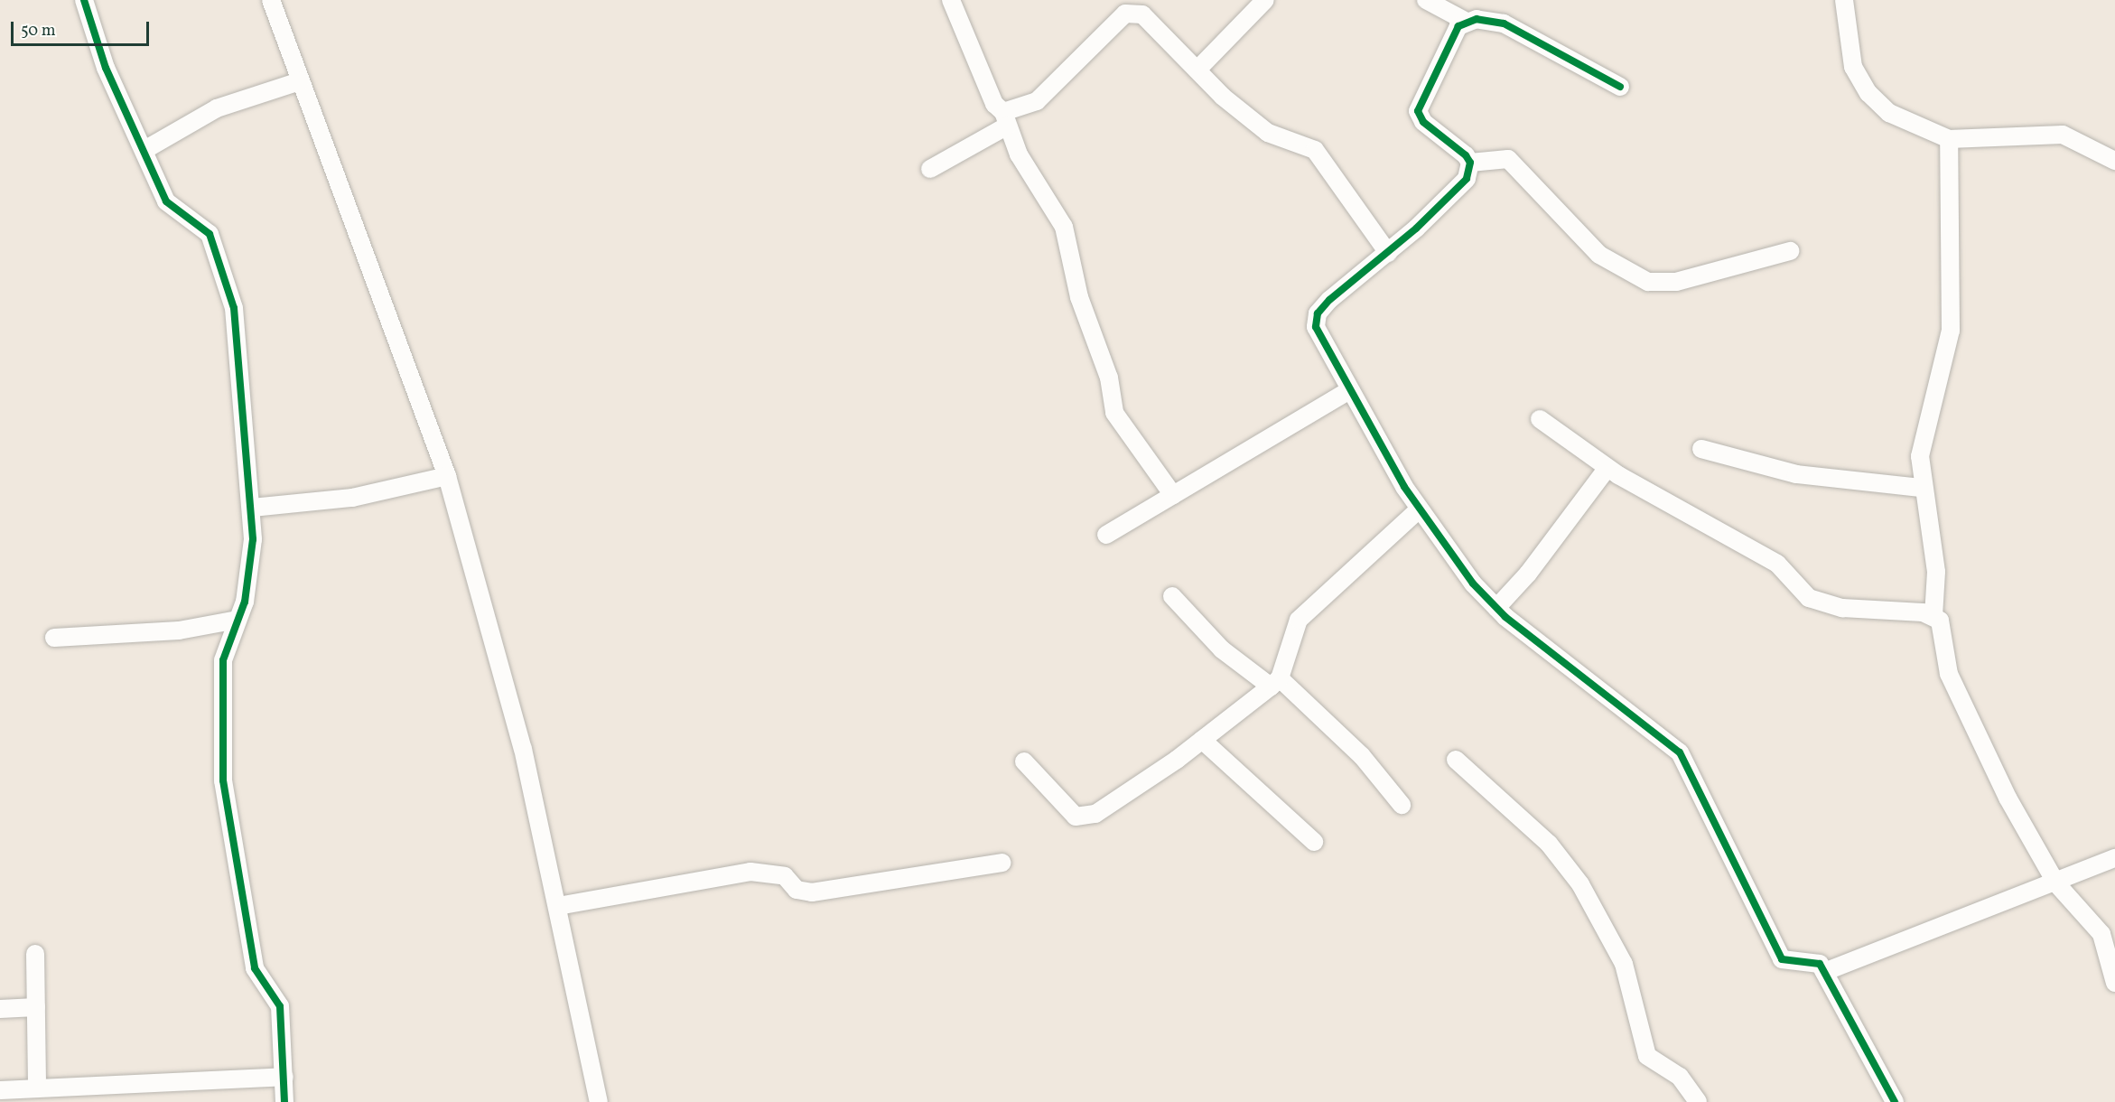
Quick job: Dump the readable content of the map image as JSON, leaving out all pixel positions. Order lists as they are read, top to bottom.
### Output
{
  "scale_bar": "50 m"
}
